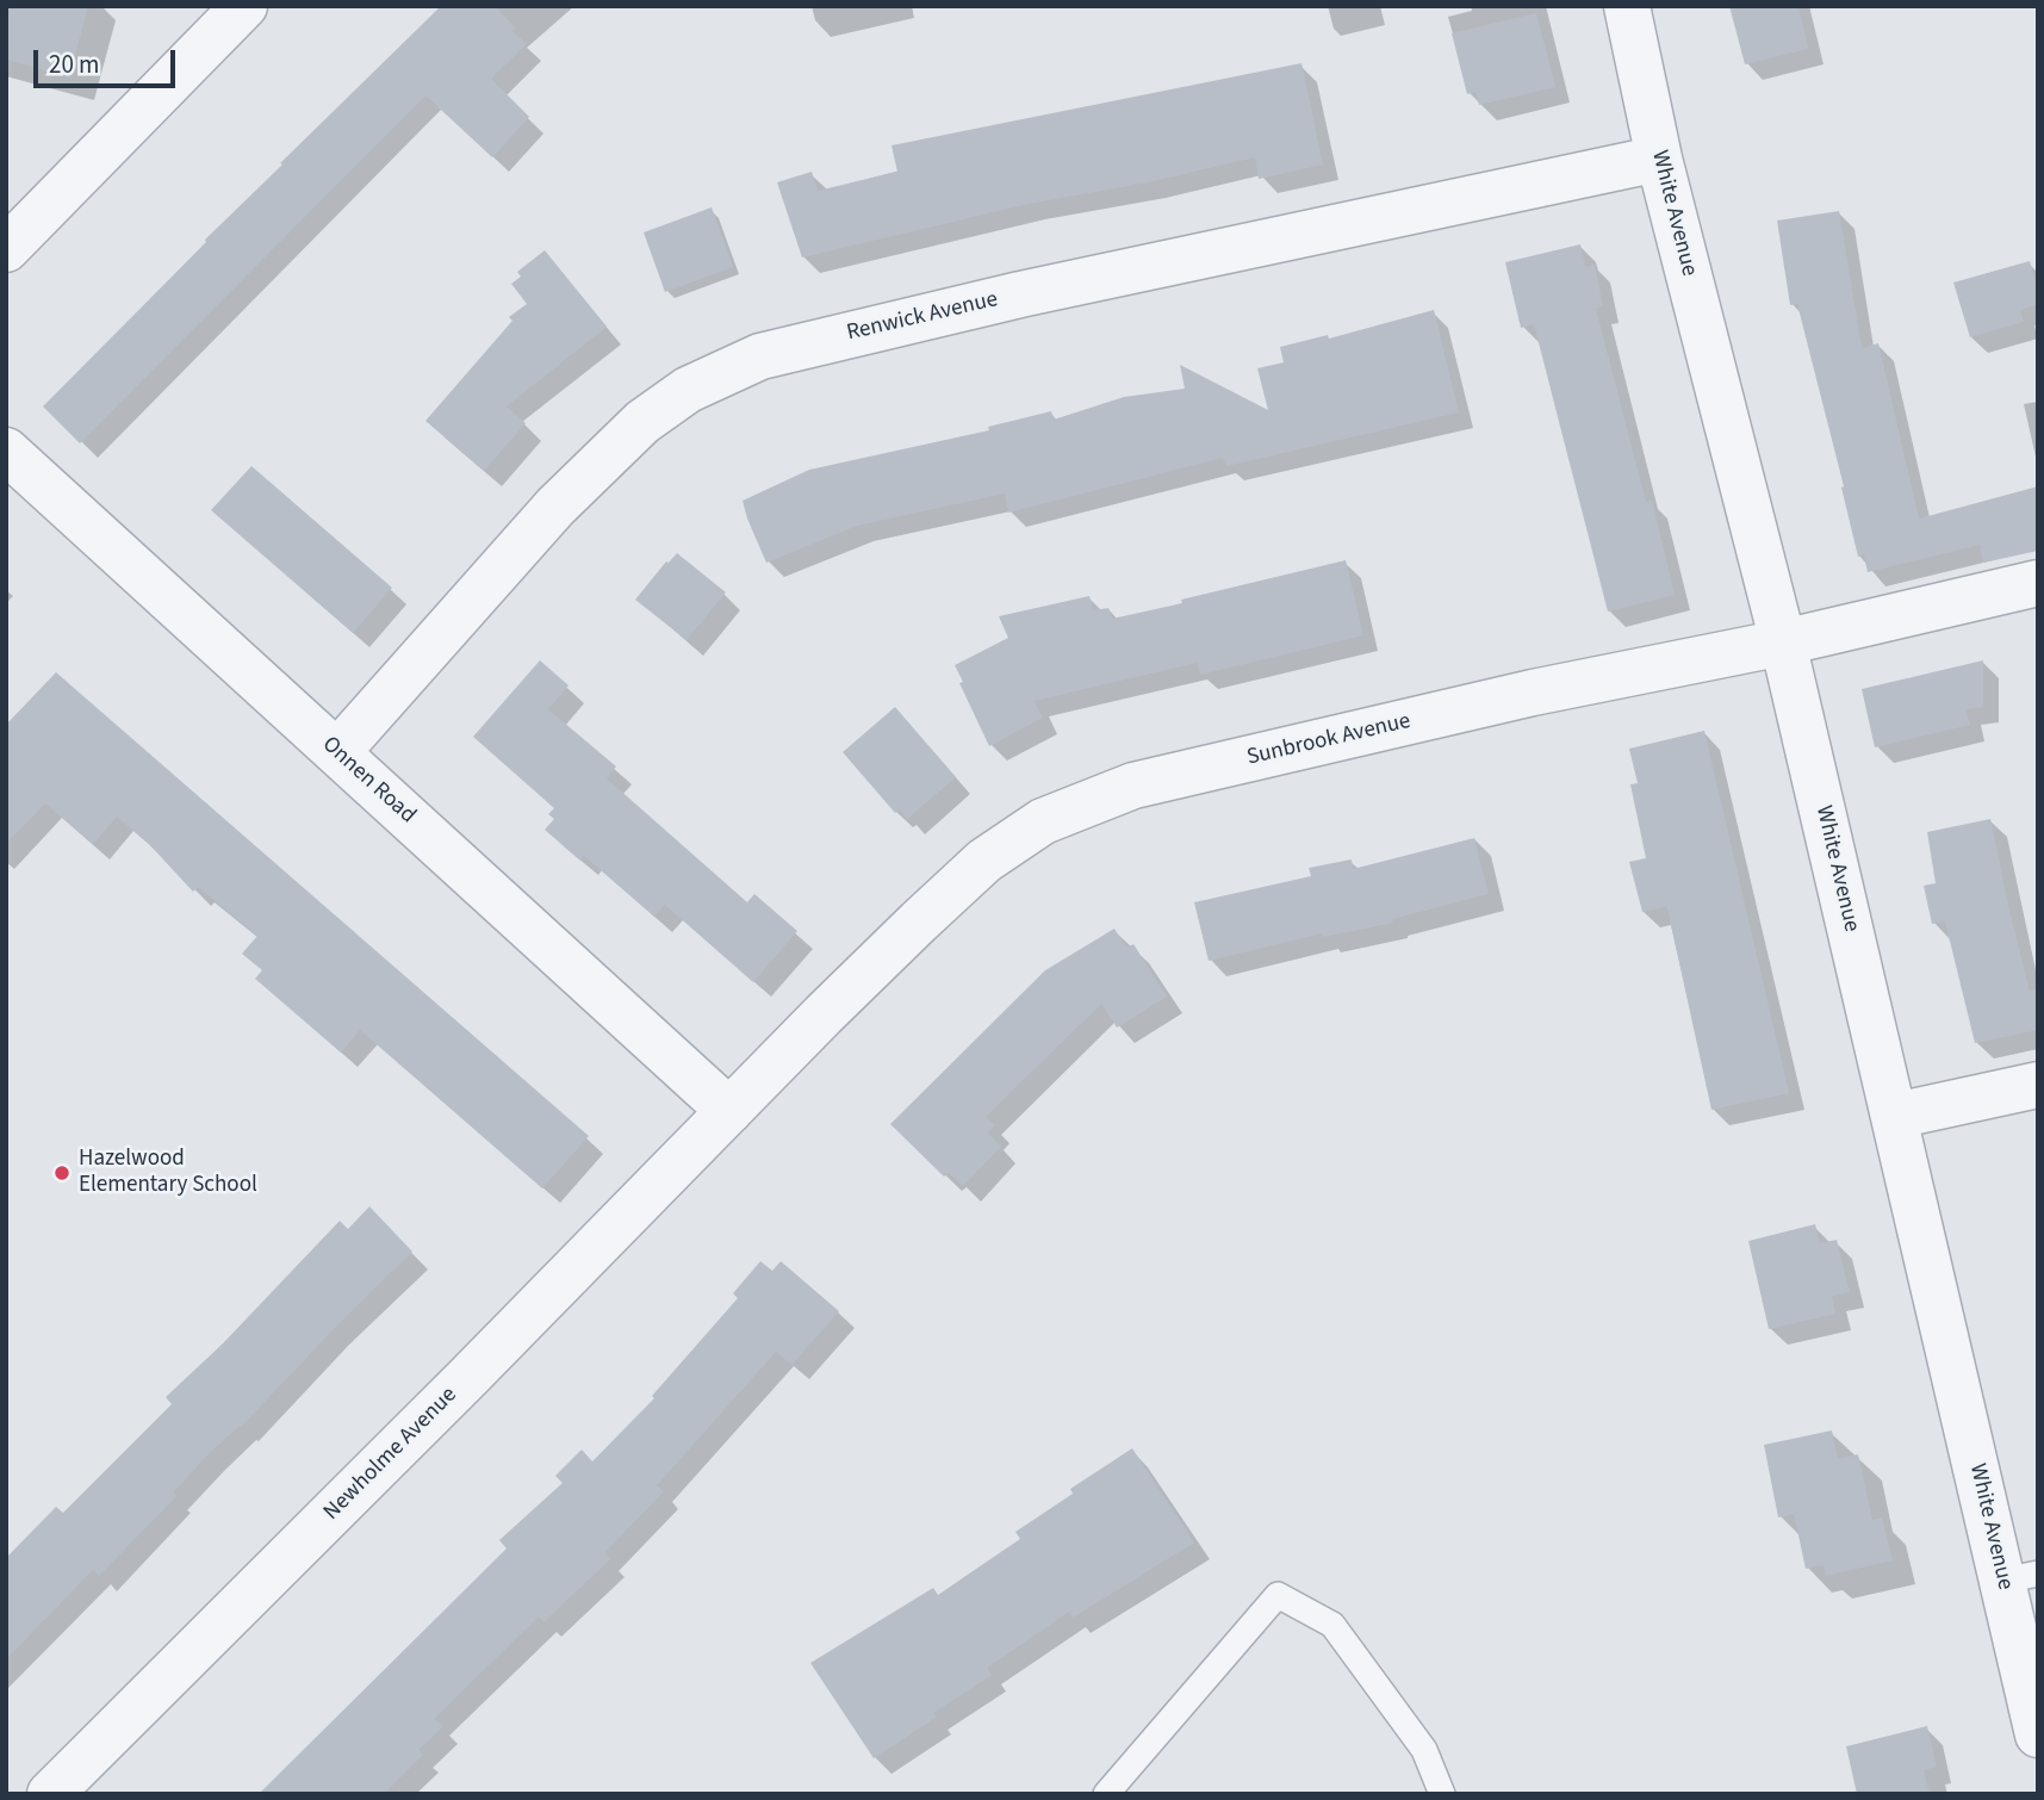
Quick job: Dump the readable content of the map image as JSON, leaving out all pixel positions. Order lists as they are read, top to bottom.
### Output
{
  "streets": {
    "street": [
      "White Avenue",
      "Renwick Avenue",
      "Sunbrook Avenue",
      "Onnen Road",
      "Newholme Avenue"
    ]
  },
  "crossings": [
    ["White Avenue", "Renwick Avenue"],
    ["White Avenue", "Sunbrook Avenue"],
    ["Renwick Avenue", "Onnen Road"],
    ["Sunbrook Avenue", "Onnen Road"],
    ["Sunbrook Avenue", "Newholme Avenue"],
    ["Onnen Road", "Newholme Avenue"]
  ],
  "places": ["Hazelwood Elementary School"],
  "scale_bar": "20 m"
}
